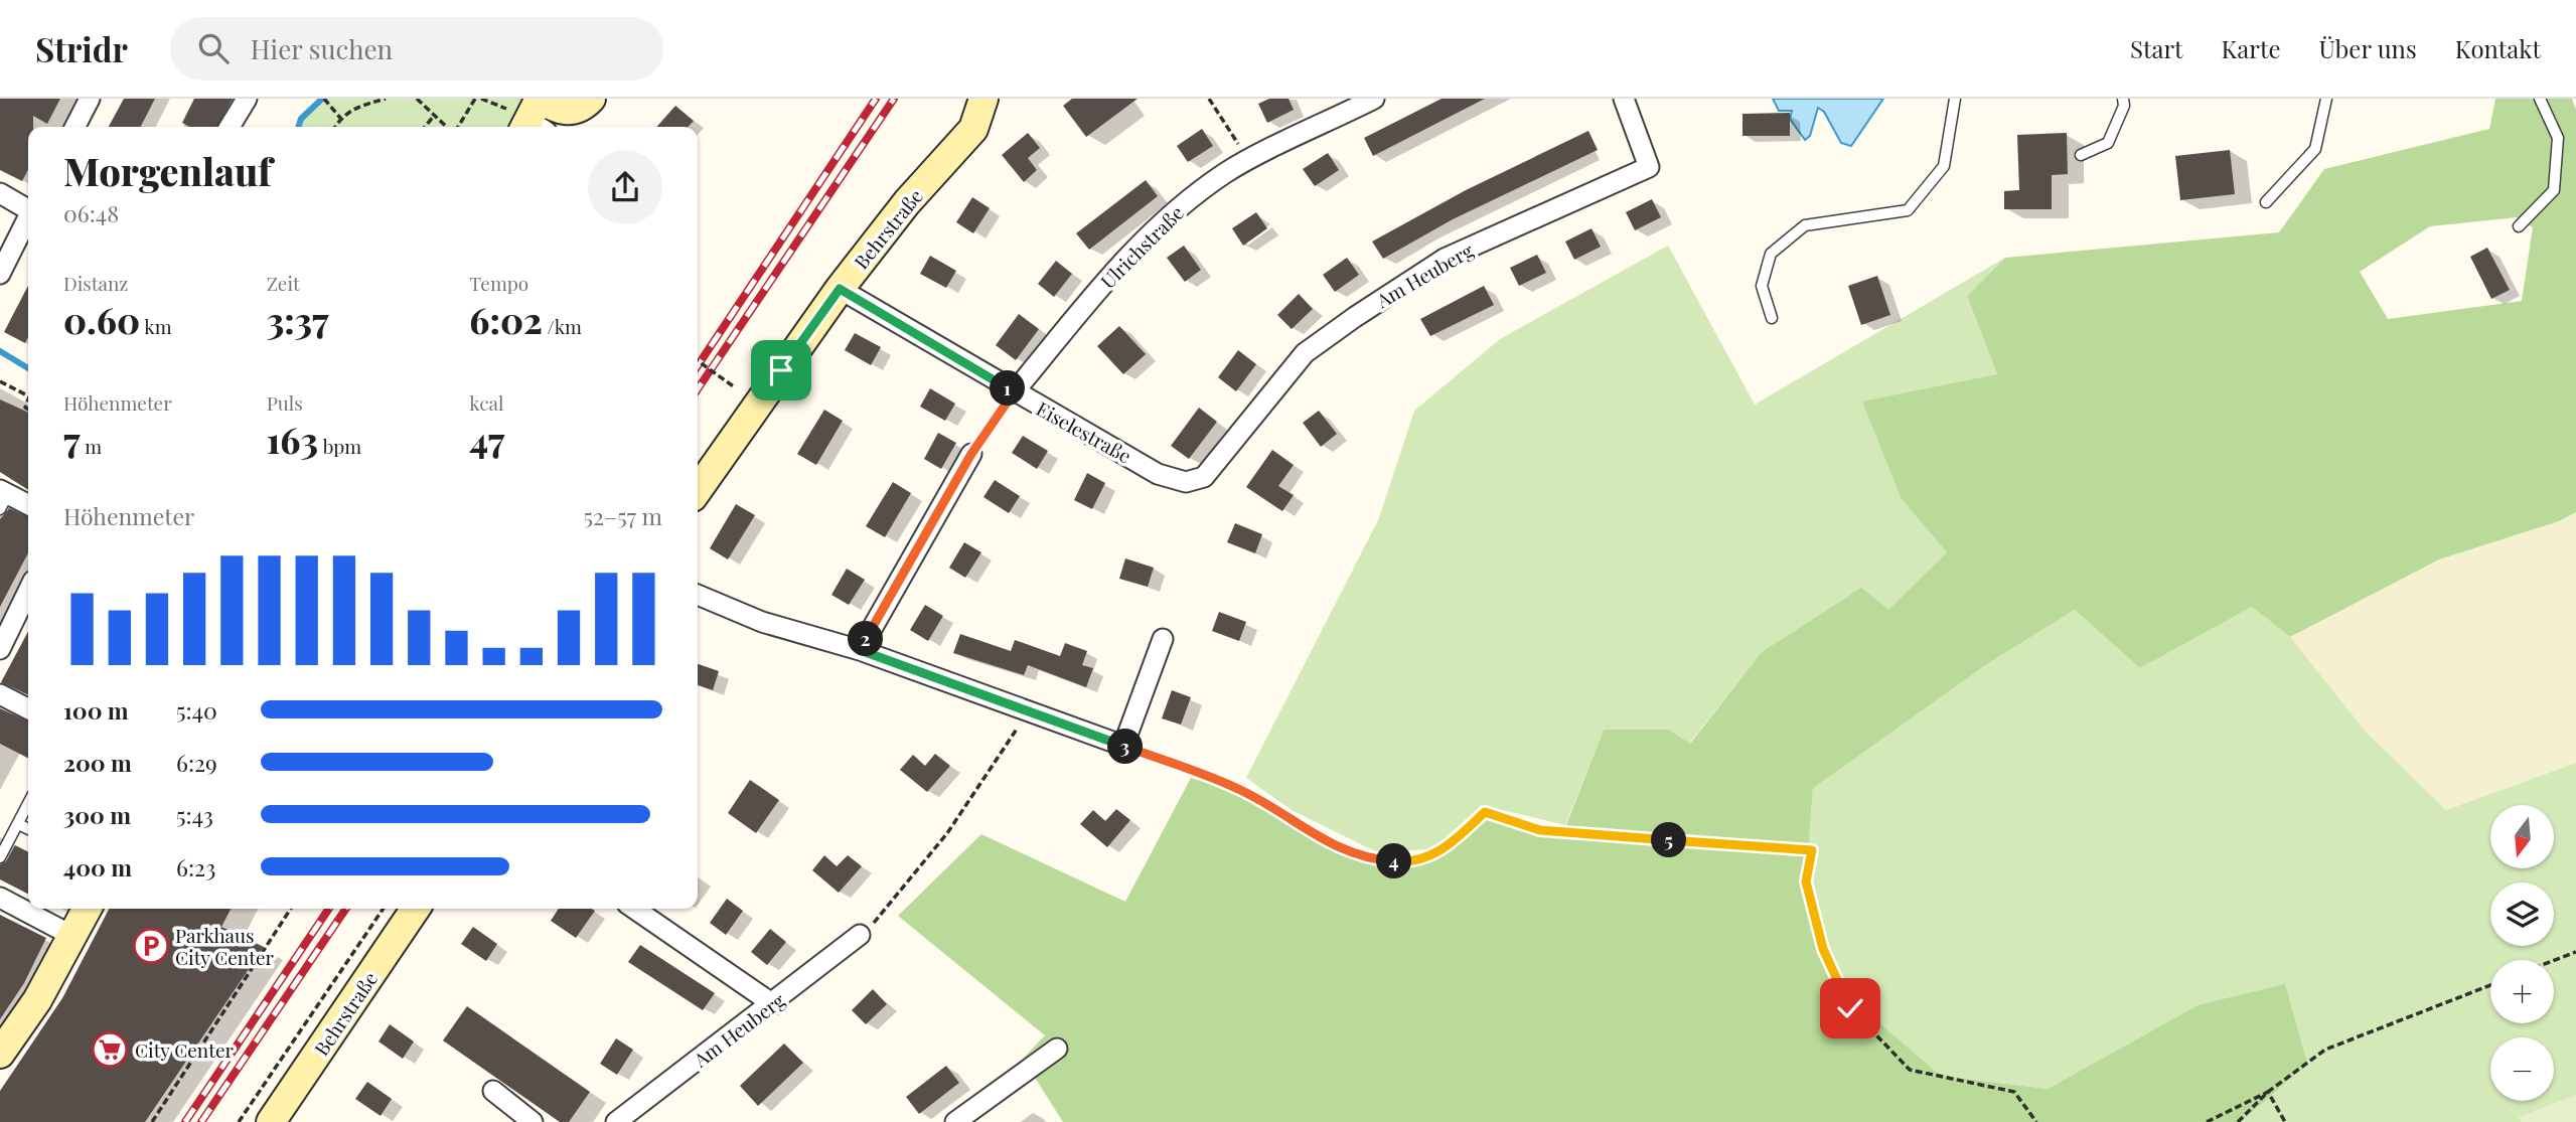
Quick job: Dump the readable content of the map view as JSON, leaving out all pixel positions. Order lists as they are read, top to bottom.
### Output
{
  "streets": {
    "street": [
      "Behrstraße",
      "Ulrichstraße",
      "Am Heuberg",
      "Eiselestraße"
    ]
  },
  "crossings": [
    ["Behrstraße", "Eiselestraße"],
    ["Ulrichstraße", "Eiselestraße"],
    ["Am Heuberg", "Eiselestraße"]
  ],
  "places": {
    "parking": ["Parkhaus City Center"],
    "supermarket": ["City Center"]
  },
  "north": "bottom",
  "page": {
    "header": "Stridr",
    "search": "Hier suchen",
    "nav": [
      "Start",
      "Karte",
      "Über uns",
      "Kontakt"
    ],
    "heading": ["Morgenlauf", "06:48"],
    "stats": [
      ["Distanz", "0.60 km"],
      ["Zeit", "3:37"],
      ["Tempo", "6:02 /km"],
      ["Höhenmeter", "7 m"],
      ["Puls", "163 bpm"],
      ["kcal", "47"]
    ],
    "pins": [
      "1",
      "2",
      "3",
      "5",
      "4"
    ],
    "chart": ["Höhenmeter", "52–57 m"],
    "list": [
      {
        "name": "100 m",
        "note": "5:40"
      },
      {
        "name": "200 m",
        "note": "6:29"
      },
      {
        "name": "300 m",
        "note": "5:43"
      },
      {
        "name": "400 m",
        "note": "6:23"
      }
    ],
    "map_buttons": ["+", "−"]
  }
}
